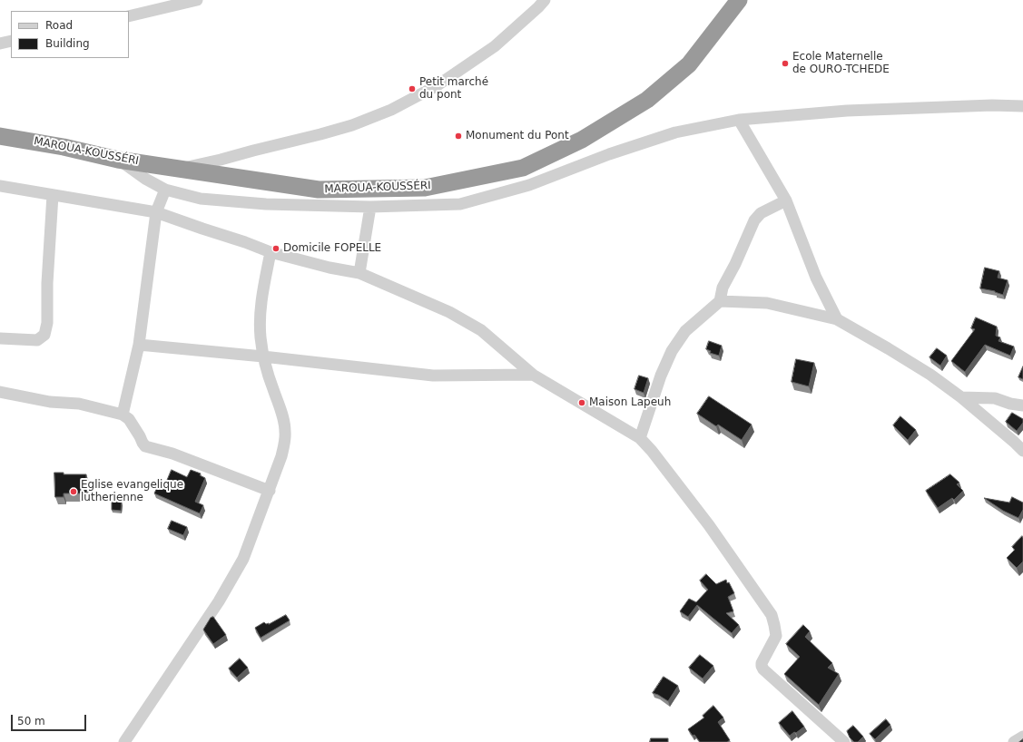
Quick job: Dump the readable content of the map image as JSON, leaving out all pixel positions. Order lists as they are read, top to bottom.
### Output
{
  "streets": {
    "highway": ["MAROUA-KOUSSÉRI"]
  },
  "places": [
    "Ecole Maternelle de OURO-TCHEDE",
    "Petit marché du pont",
    "Monument du Pont",
    "Domicile FOPELLE",
    "Maison Lapeuh",
    "Eglise evangelique lutherienne"
  ],
  "legend": ["Road", "Building"],
  "scale_bar": "50 m"
}
